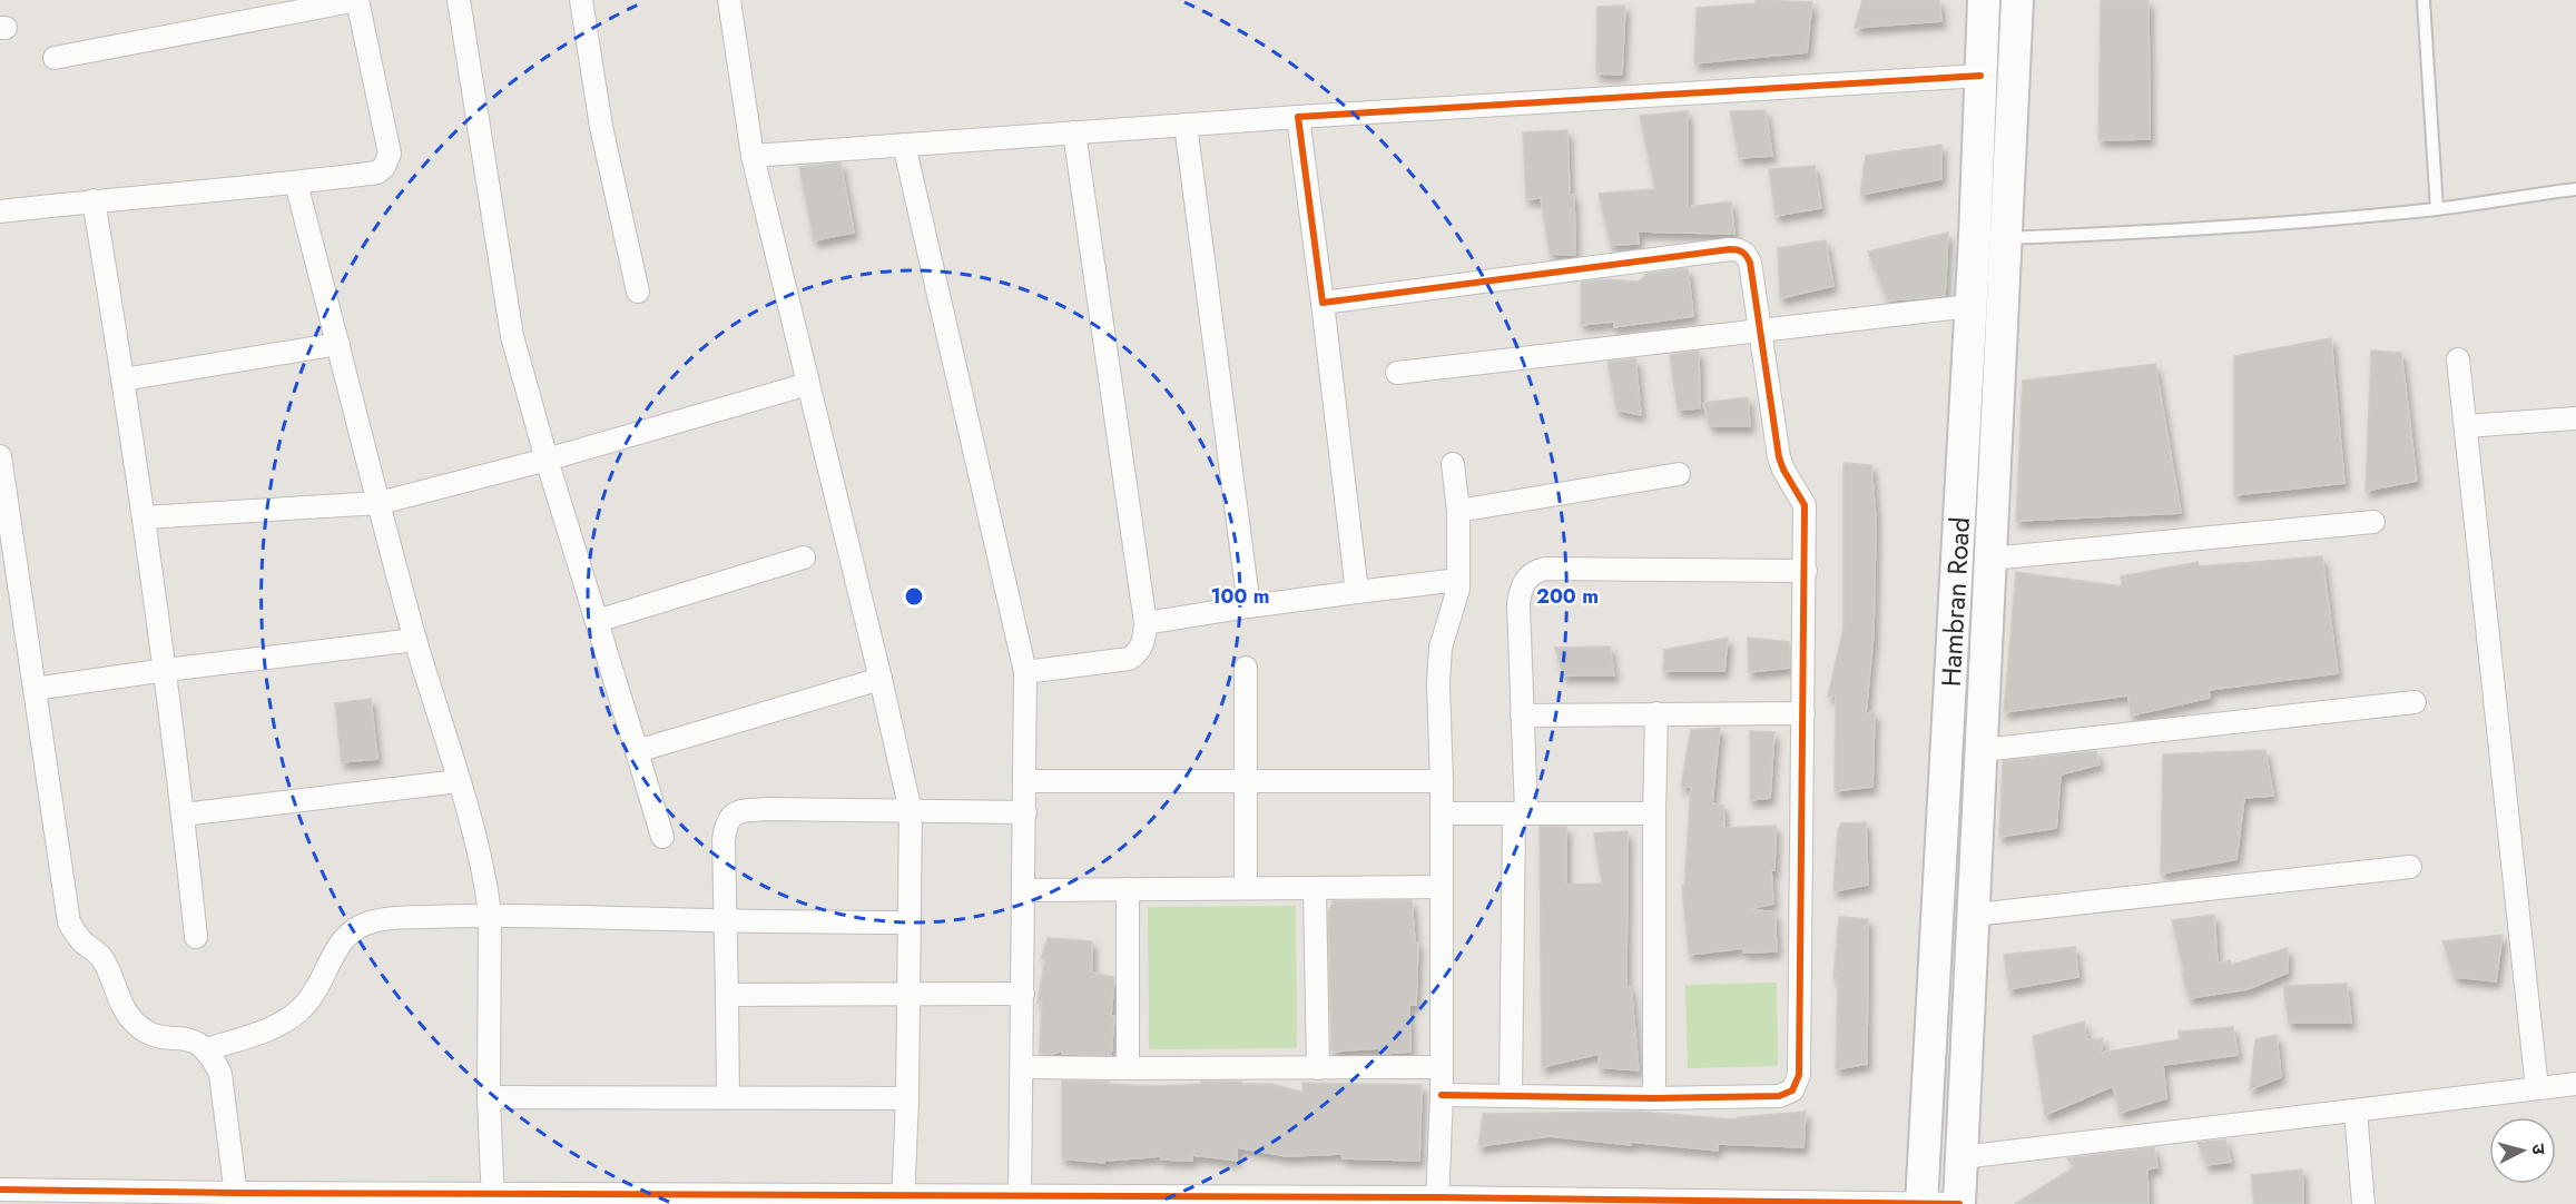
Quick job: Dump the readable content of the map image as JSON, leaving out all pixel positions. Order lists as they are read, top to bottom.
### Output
{
  "streets": {
    "main road": ["Hambran Road"]
  },
  "north": "right",
  "rings": ["100 m", "200 m"]
}
